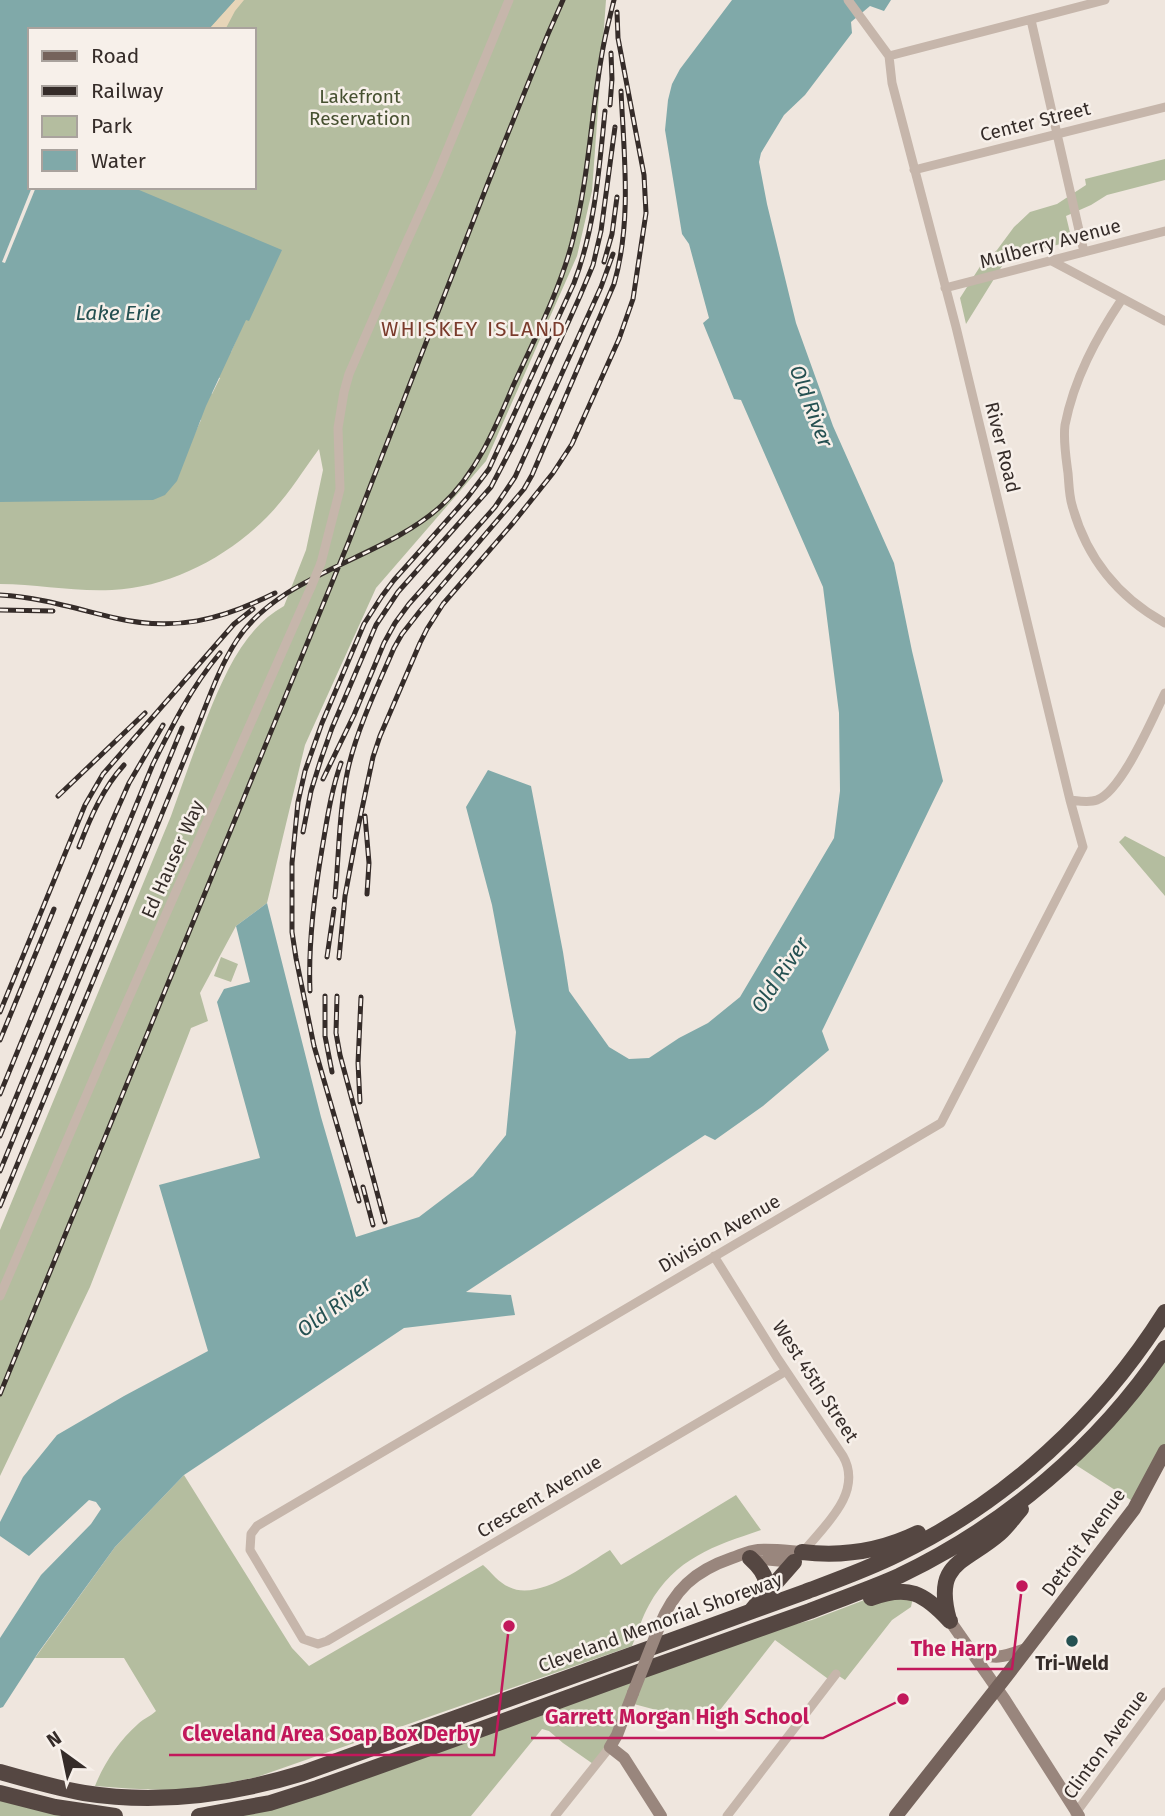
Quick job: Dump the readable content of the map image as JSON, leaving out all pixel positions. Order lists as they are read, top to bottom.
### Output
{
  "streets": {
    "highway": ["Cleveland Memorial Shoreway"],
    "main road": ["Detroit Avenue"],
    "street": [
      "Center Street",
      "Mulberry Avenue",
      "River Road",
      "Ed Hauser Way",
      "Division Avenue",
      "West 45th Street",
      "Crescent Avenue",
      "Clinton Avenue"
    ]
  },
  "crossings": [
    ["Center Street", "River Road"],
    ["Mulberry Avenue", "River Road"],
    ["River Road", "Division Avenue"],
    ["Division Avenue", "West 45th Street"],
    ["Division Avenue", "Crescent Avenue"],
    ["West 45th Street", "Crescent Avenue"]
  ],
  "districts": ["WHISKEY ISLAND"],
  "water": ["Lake Erie", "Old River"],
  "parks": ["Lakefront Reservation"],
  "places": [
    "The Harp",
    "Cleveland Area Soap Box Derby",
    "Tri-Weld",
    "Garrett Morgan High School"
  ],
  "legend": [
    "Road",
    "Railway",
    "Park",
    "Water"
  ],
  "north": "top left"
}
